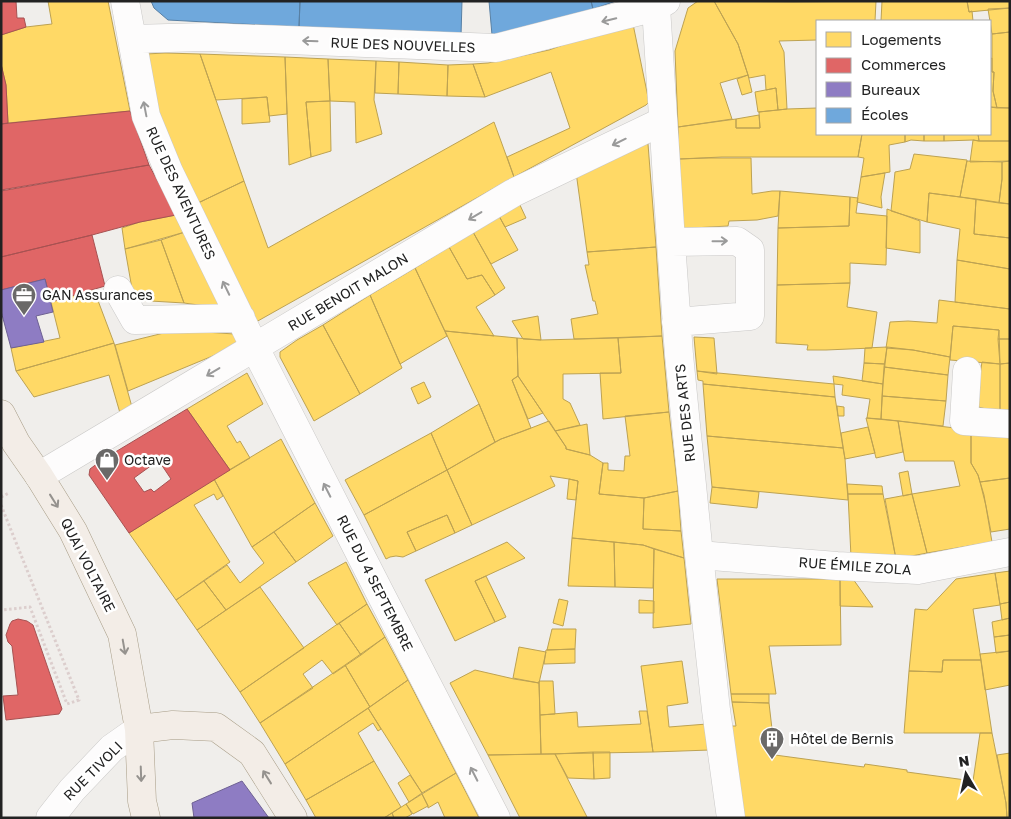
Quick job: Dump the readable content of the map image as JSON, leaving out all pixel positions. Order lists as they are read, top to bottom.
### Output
{
  "streets": {
    "main road": ["QUAI VOLTAIRE"],
    "street": [
      "RUE DES NOUVELLES",
      "RUE DES AVENTURES",
      "RUE BENOIT MALON",
      "RUE DES ARTS",
      "RUE ÉMILE ZOLA",
      "RUE DU 4 SEPTEMBRE",
      "RUE TIVOLI"
    ]
  },
  "crossings": [
    ["RUE DES NOUVELLES", "RUE DES AVENTURES"],
    ["RUE DES NOUVELLES", "RUE DES ARTS"],
    ["RUE DES AVENTURES", "RUE BENOIT MALON"],
    ["RUE DES AVENTURES", "RUE DU 4 SEPTEMBRE"],
    ["RUE BENOIT MALON", "RUE DES ARTS"],
    ["RUE BENOIT MALON", "QUAI VOLTAIRE"],
    ["RUE BENOIT MALON", "RUE DU 4 SEPTEMBRE"],
    ["RUE DES ARTS", "RUE ÉMILE ZOLA"],
    ["QUAI VOLTAIRE", "RUE TIVOLI"]
  ],
  "one_way": [
    "RUE DES NOUVELLES",
    "RUE DES AVENTURES",
    "RUE BENOIT MALON",
    "QUAI VOLTAIRE",
    "RUE DU 4 SEPTEMBRE"
  ],
  "places": {
    "office": ["GAN Assurances"],
    "shop": ["Octave"],
    "building": ["Hôtel de Bernis"]
  },
  "legend": [
    "Logements",
    "Commerces",
    "Bureaux",
    "Écoles"
  ],
  "north": "top"
}
